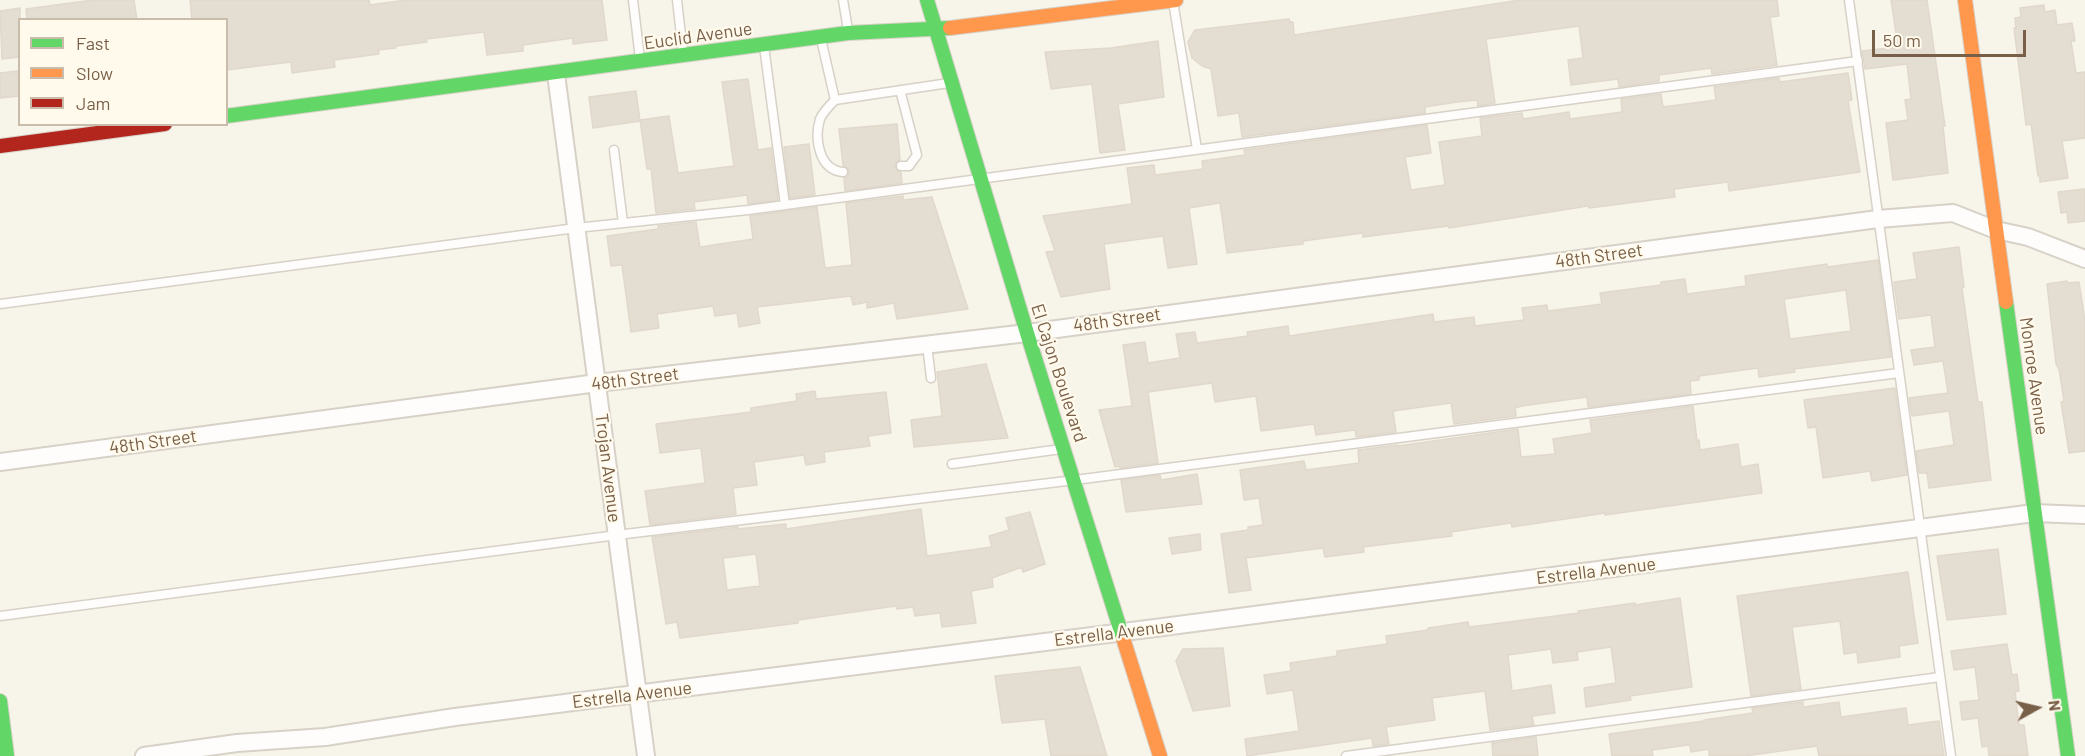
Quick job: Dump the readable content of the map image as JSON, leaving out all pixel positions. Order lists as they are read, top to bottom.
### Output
{
  "streets": {
    "main road": ["Euclid Avenue", "El Cajon Boulevard", "Monroe Avenue"],
    "street": ["48th Street", "Trojan Avenue", "Estrella Avenue"]
  },
  "crossings": [
    ["Euclid Avenue", "El Cajon Boulevard"],
    ["Euclid Avenue", "Trojan Avenue"],
    ["48th Street", "El Cajon Boulevard"],
    ["48th Street", "Monroe Avenue"],
    ["48th Street", "Trojan Avenue"],
    ["El Cajon Boulevard", "Estrella Avenue"],
    ["Monroe Avenue", "Estrella Avenue"],
    ["Trojan Avenue", "Estrella Avenue"]
  ],
  "legend": ["Fast", "Slow", "Jam"],
  "scale_bar": "50 m",
  "north": "right"
}
